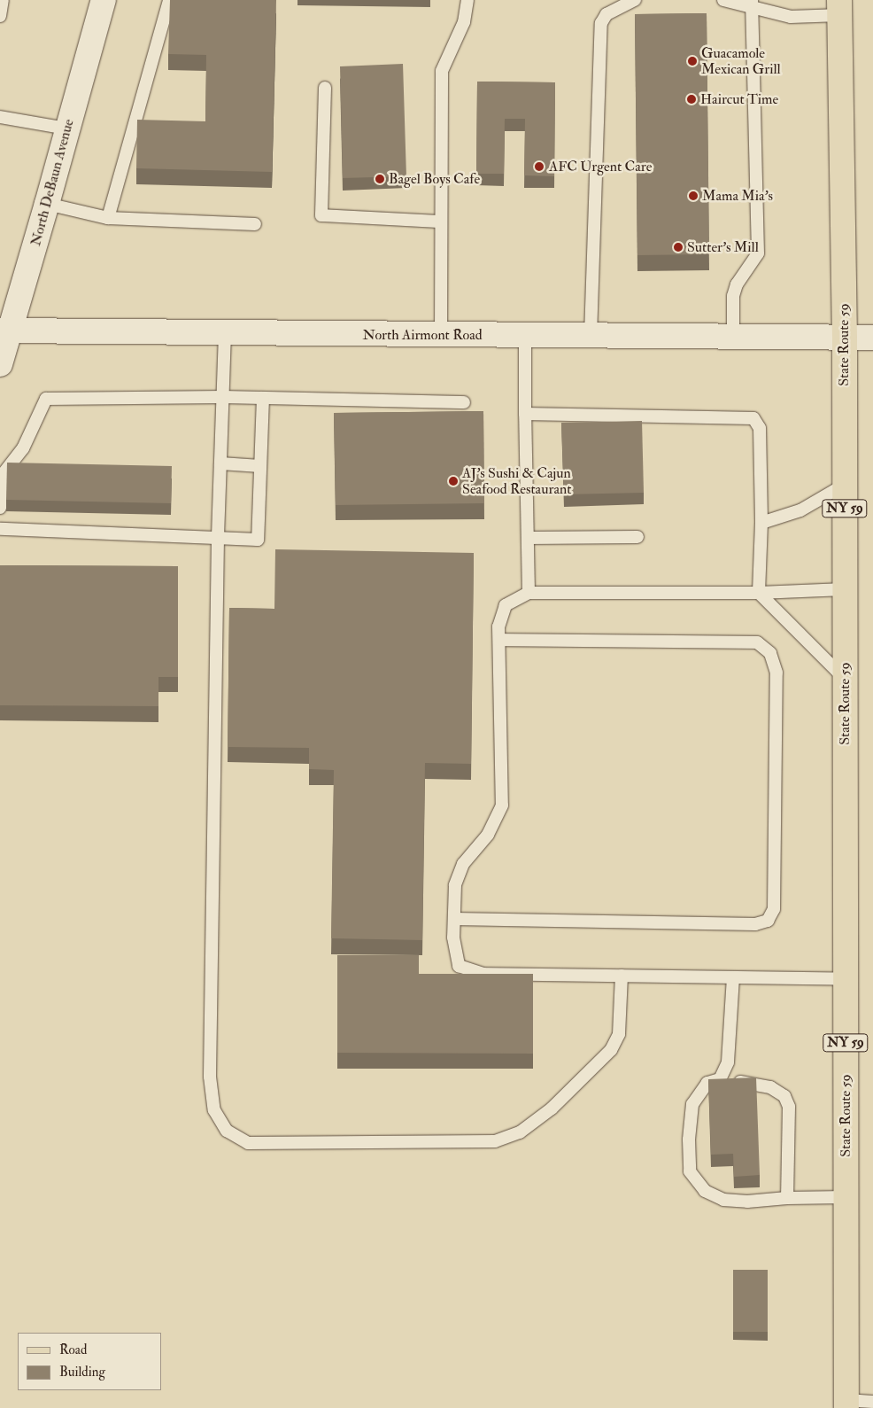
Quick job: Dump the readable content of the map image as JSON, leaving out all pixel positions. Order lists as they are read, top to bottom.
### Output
{
  "streets": {
    "main road": ["State Route 59", "NY 59"],
    "street": ["North DeBaun Avenue", "North Airmont Road"]
  },
  "crossings": [
    ["North DeBaun Avenue", "North Airmont Road"],
    ["North Airmont Road", "State Route 59"]
  ],
  "places": [
    "Guacamole Mexican Grill",
    "Haircut Time",
    "AFC Urgent Care",
    "Bagel Boys Cafe",
    "Mama Mia's",
    "Sutter's Mill",
    "AJ's Sushi & Cajun Seafood Restaurant"
  ],
  "legend": ["Road", "Building"]
}
